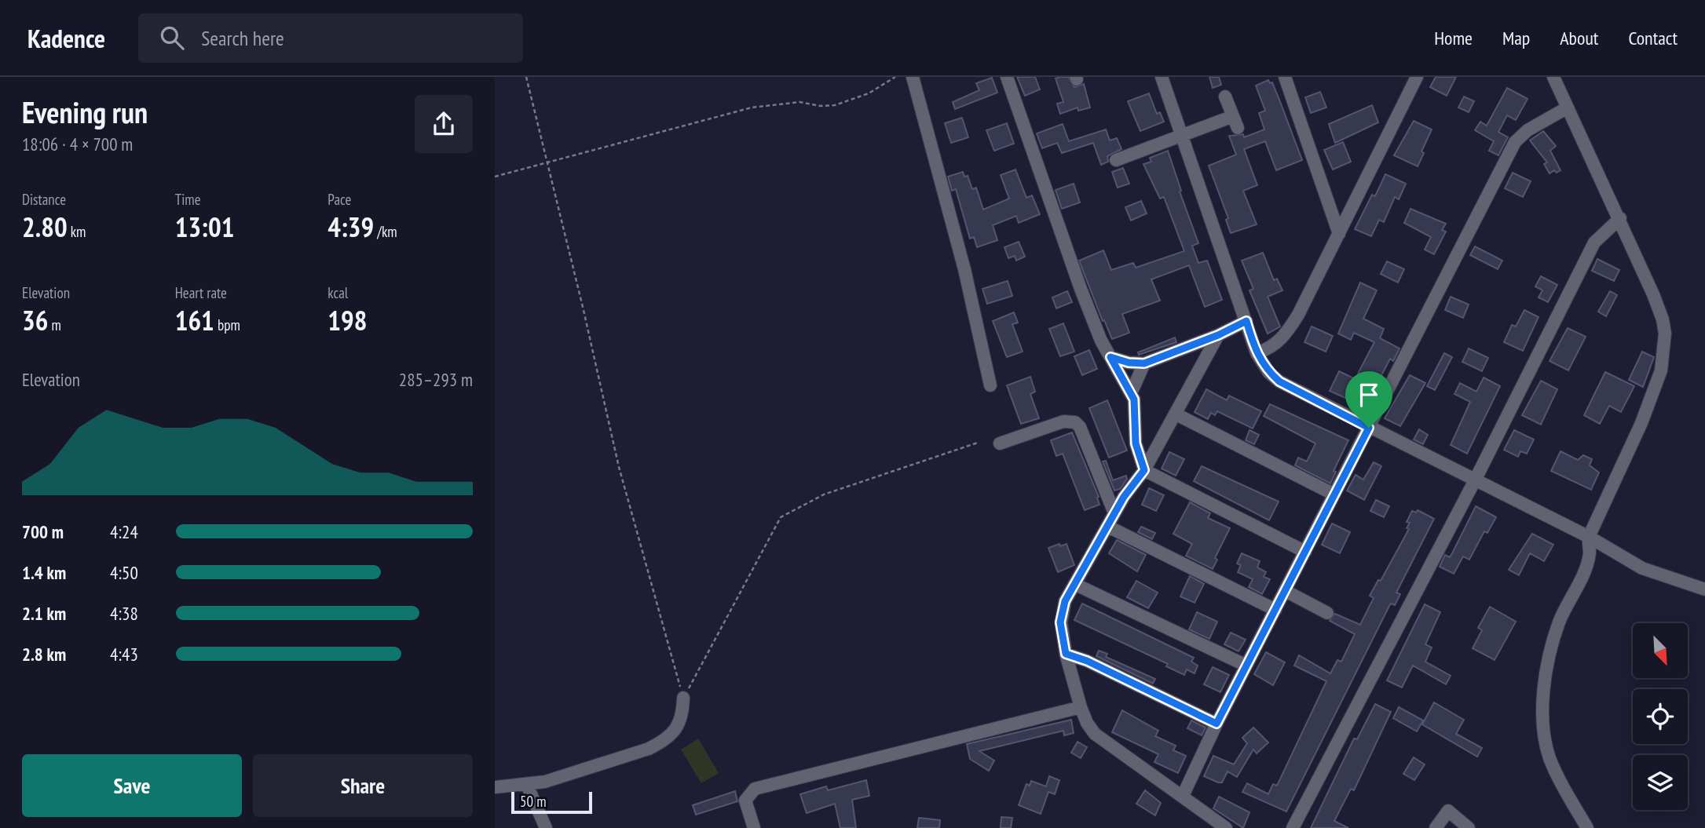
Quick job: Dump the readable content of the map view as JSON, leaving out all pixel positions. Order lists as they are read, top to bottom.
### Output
{
  "scale_bar": "50 m",
  "north": "bottom right",
  "page": {
    "header": "Kadence",
    "search": "Search here",
    "nav": [
      "Home",
      "Map",
      "About",
      "Contact"
    ],
    "heading": ["Evening run", "18:06 · 4 × 700 m"],
    "stats": [
      ["Distance", "2.80 km"],
      ["Time", "13:01"],
      ["Pace", "4:39 /km"],
      ["Elevation", "36 m"],
      ["Heart rate", "161 bpm"],
      ["kcal", "198"]
    ],
    "chart": ["Elevation", "285–293 m"],
    "list": [
      {
        "name": "700 m",
        "note": "4:24"
      },
      {
        "name": "1.4 km",
        "note": "4:50"
      },
      {
        "name": "2.1 km",
        "note": "4:38"
      },
      {
        "name": "2.8 km",
        "note": "4:43"
      }
    ],
    "buttons": ["Save", "Share"],
    "scale": "50 m"
  }
}
